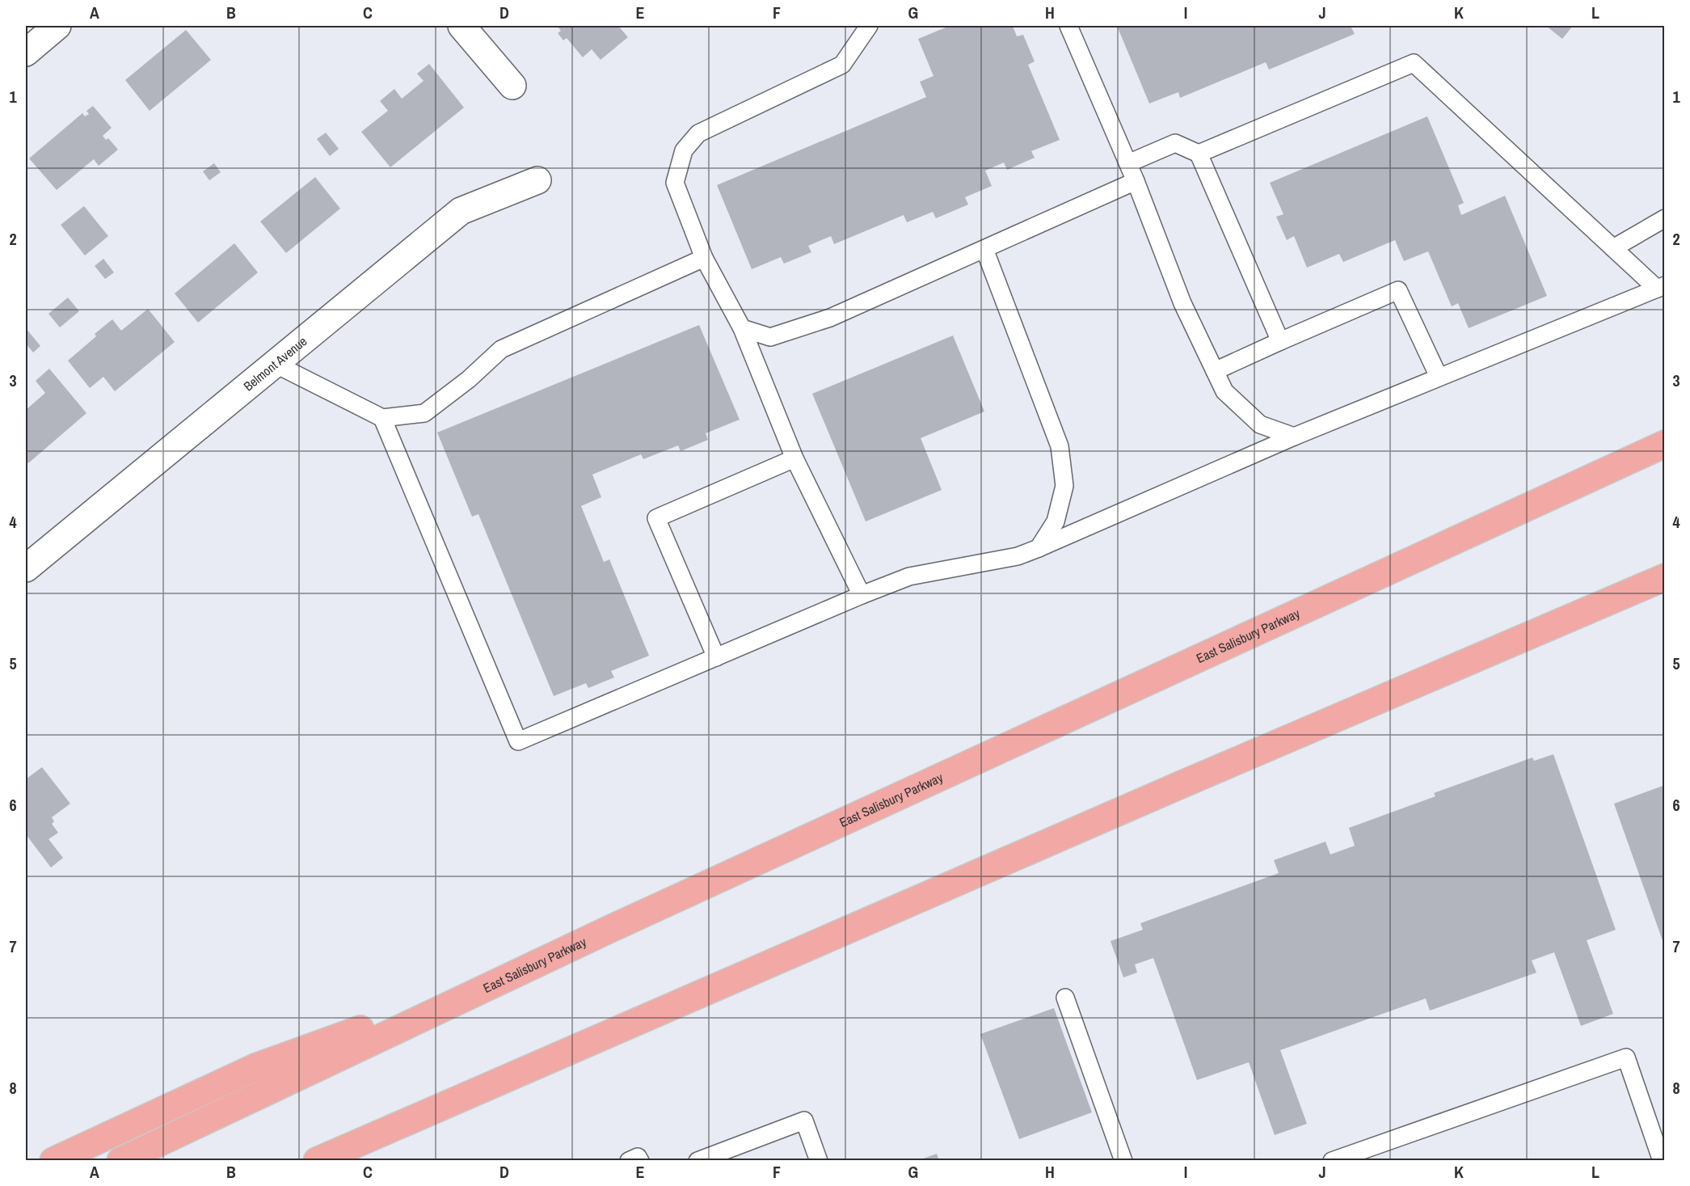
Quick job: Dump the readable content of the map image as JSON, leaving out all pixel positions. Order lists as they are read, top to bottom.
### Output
{
  "streets": {
    "main road": ["East Salisbury Parkway"],
    "street": ["Belmont Avenue"]
  },
  "grid": {
    "columns": [
      "A",
      "B",
      "C",
      "D",
      "E",
      "F",
      "G",
      "H",
      "I",
      "J",
      "K",
      "L"
    ],
    "rows": [
      "1",
      "2",
      "3",
      "4",
      "5",
      "6",
      "7",
      "8"
    ]
  }
}
